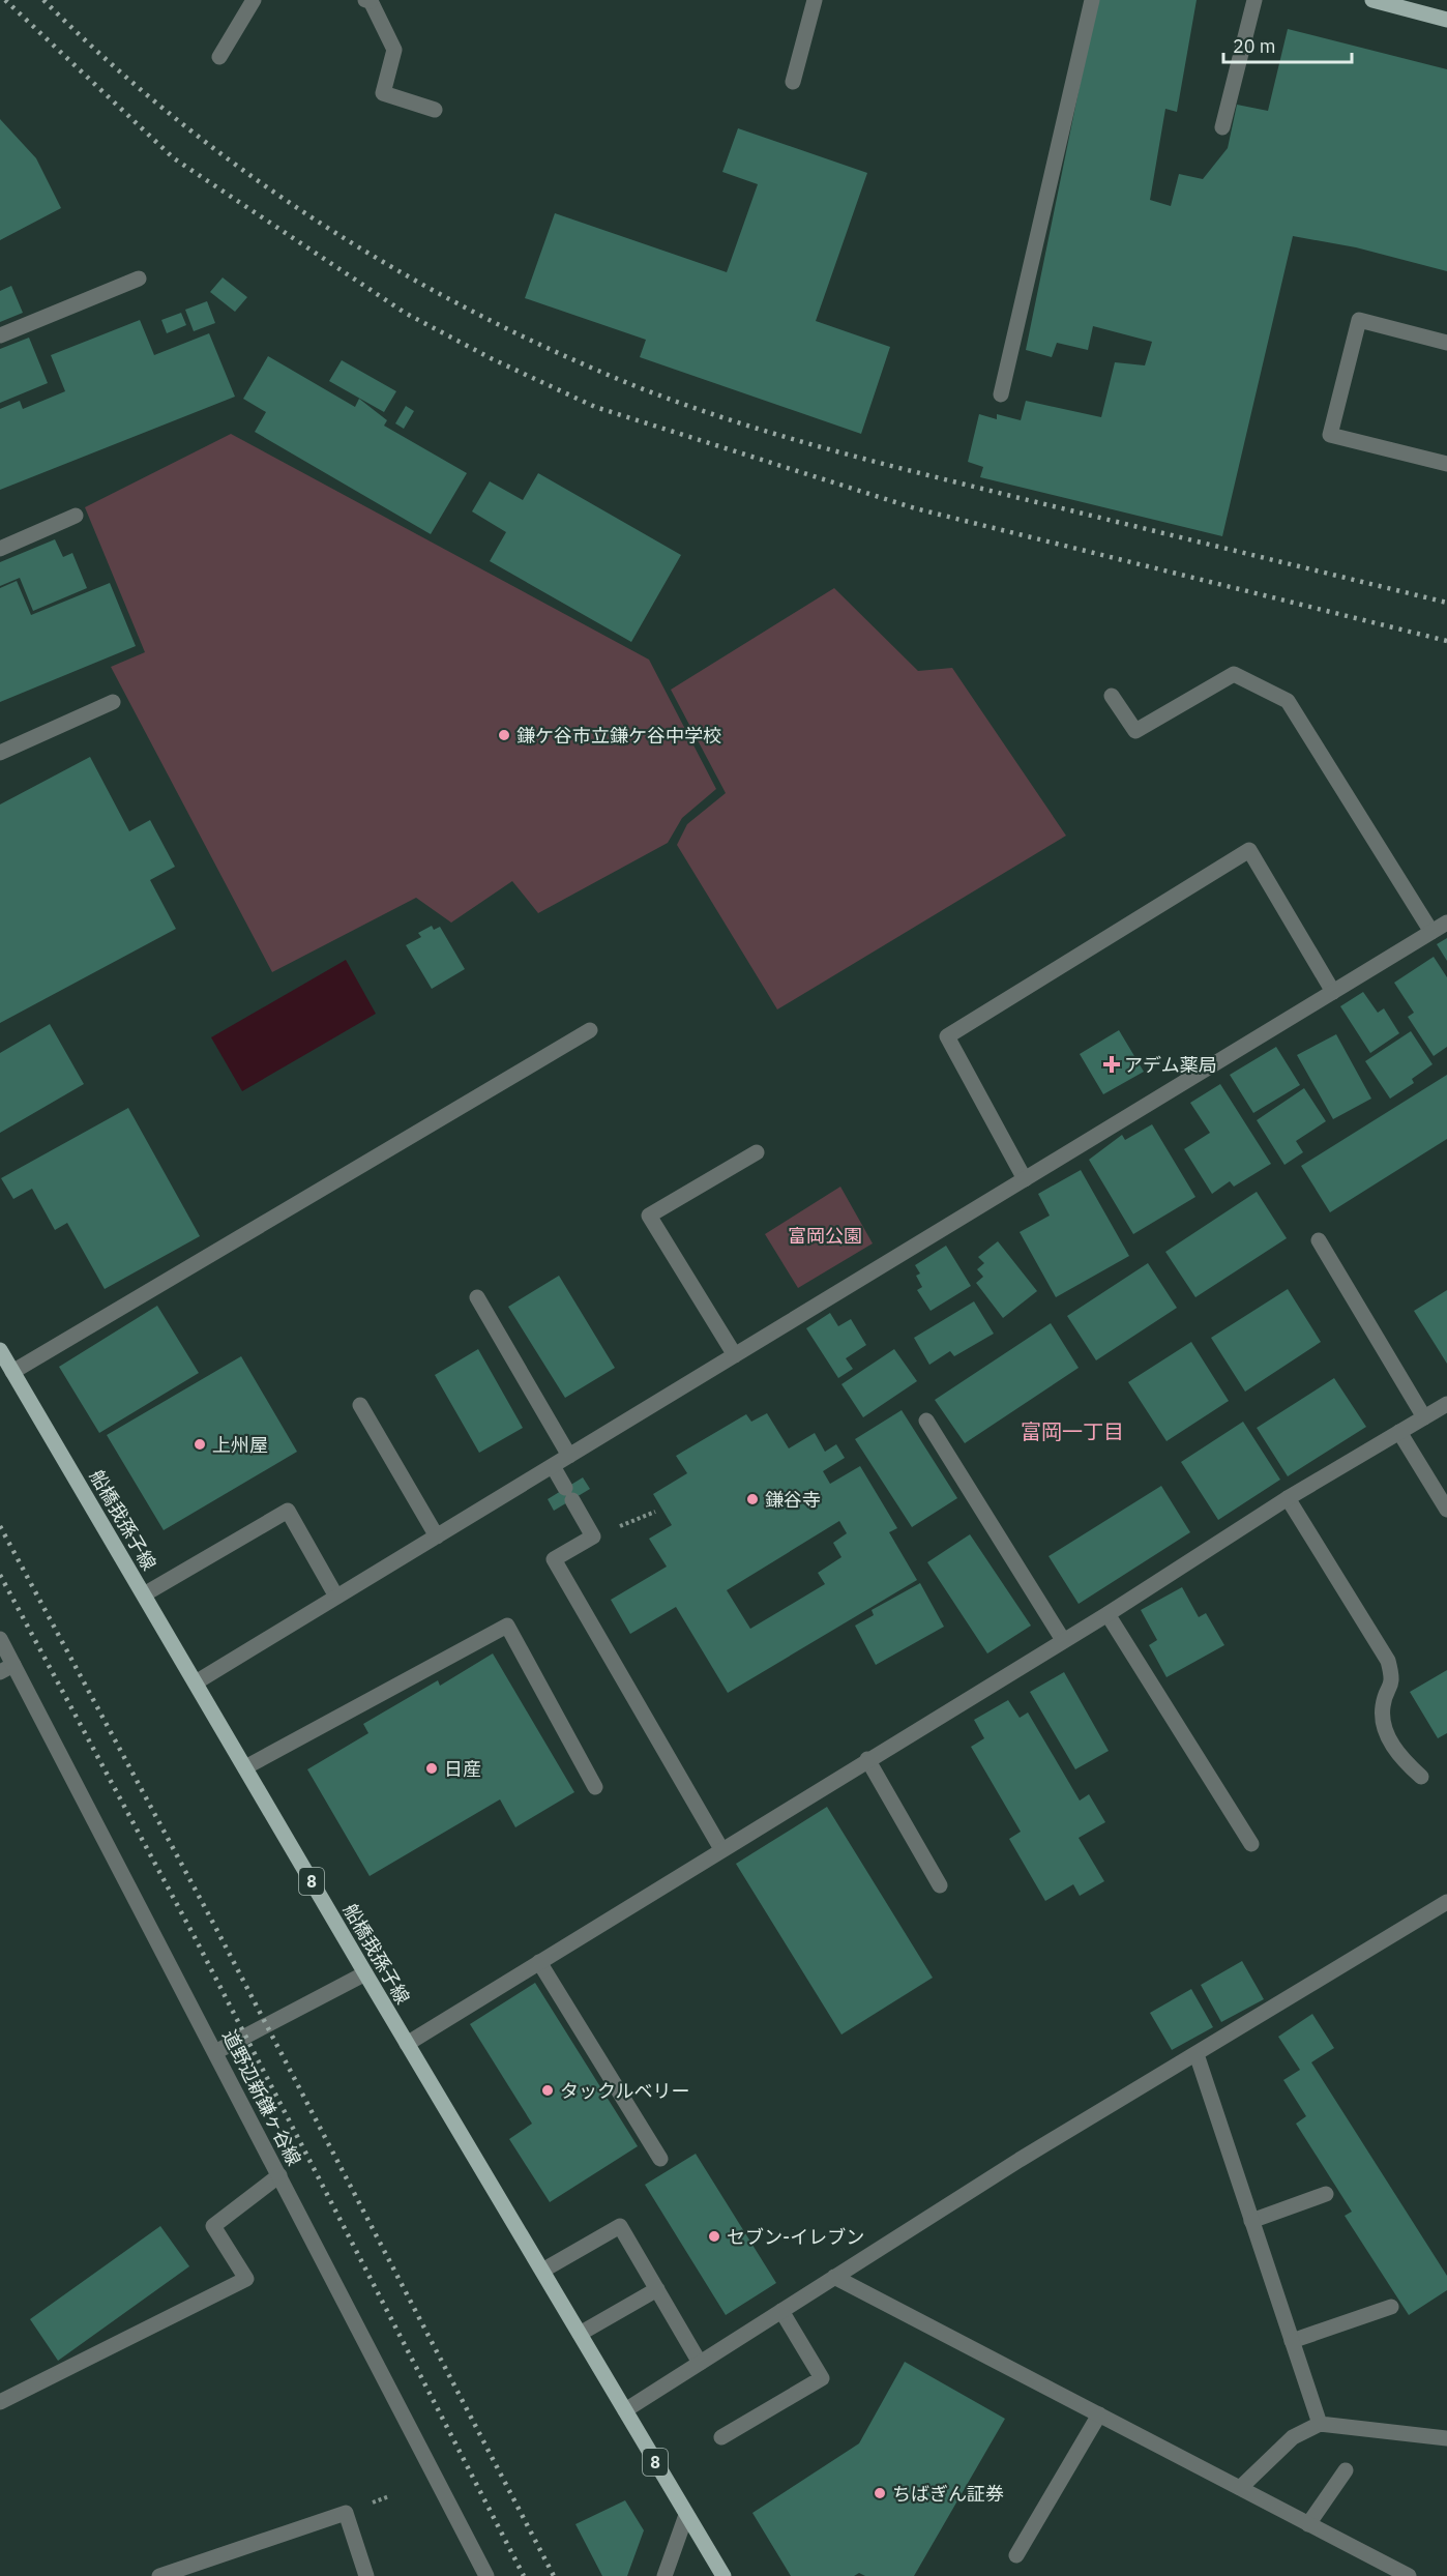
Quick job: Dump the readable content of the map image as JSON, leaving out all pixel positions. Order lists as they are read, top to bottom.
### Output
{
  "streets": {
    "main road": ["船橋我孫子線", "8"],
    "street": ["道野辺新鎌ヶ谷線"]
  },
  "districts": ["富岡一丁目"],
  "parks": ["富岡公園"],
  "places": {
    "other": [
      "鎌ケ谷市立鎌ケ谷中学校",
      "上州屋",
      "鎌谷寺",
      "日産",
      "タックルベリー",
      "セブン-イレブン",
      "ちばぎん証券"
    ],
    "health": ["アデム薬局"]
  },
  "scale_bar": "20 m"
}
